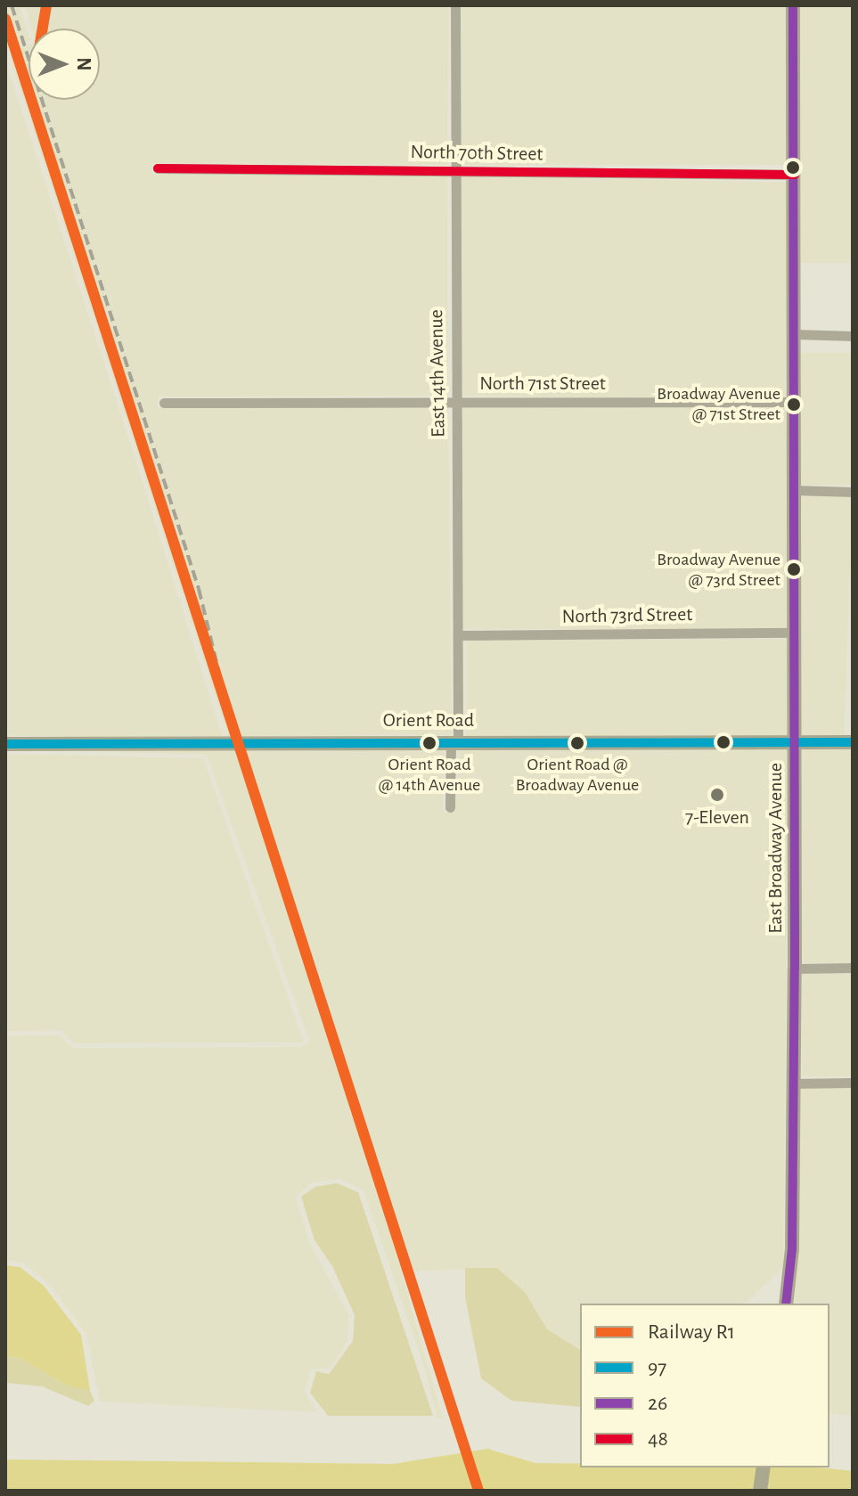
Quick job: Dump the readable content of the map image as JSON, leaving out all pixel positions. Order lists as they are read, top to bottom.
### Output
{
  "streets": {
    "main road": ["Orient Road", "East Broadway Avenue"],
    "street": [
      "North 70th Street",
      "East 14th Avenue",
      "North 71st Street",
      "North 73rd Street"
    ]
  },
  "crossings": [
    ["North 70th Street", "East 14th Avenue"],
    ["North 70th Street", "East Broadway Avenue"],
    ["East 14th Avenue", "North 71st Street"],
    ["East 14th Avenue", "North 73rd Street"],
    ["East 14th Avenue", "Orient Road"],
    ["North 71st Street", "East Broadway Avenue"],
    ["North 73rd Street", "East Broadway Avenue"],
    ["Orient Road", "East Broadway Avenue"]
  ],
  "places": [
    "Broadway Avenue @ 71st Street",
    "Broadway Avenue @ 73rd Street",
    "Orient Road @ 14th Avenue",
    "Orient Road @ Broadway Avenue",
    "7-Eleven"
  ],
  "lines": [
    "rail line R1",
    "transit line 26",
    "transit line 48",
    "transit line 97"
  ],
  "legend": [
    "Railway R1",
    "97",
    "26",
    "48"
  ],
  "north": "right"
}
